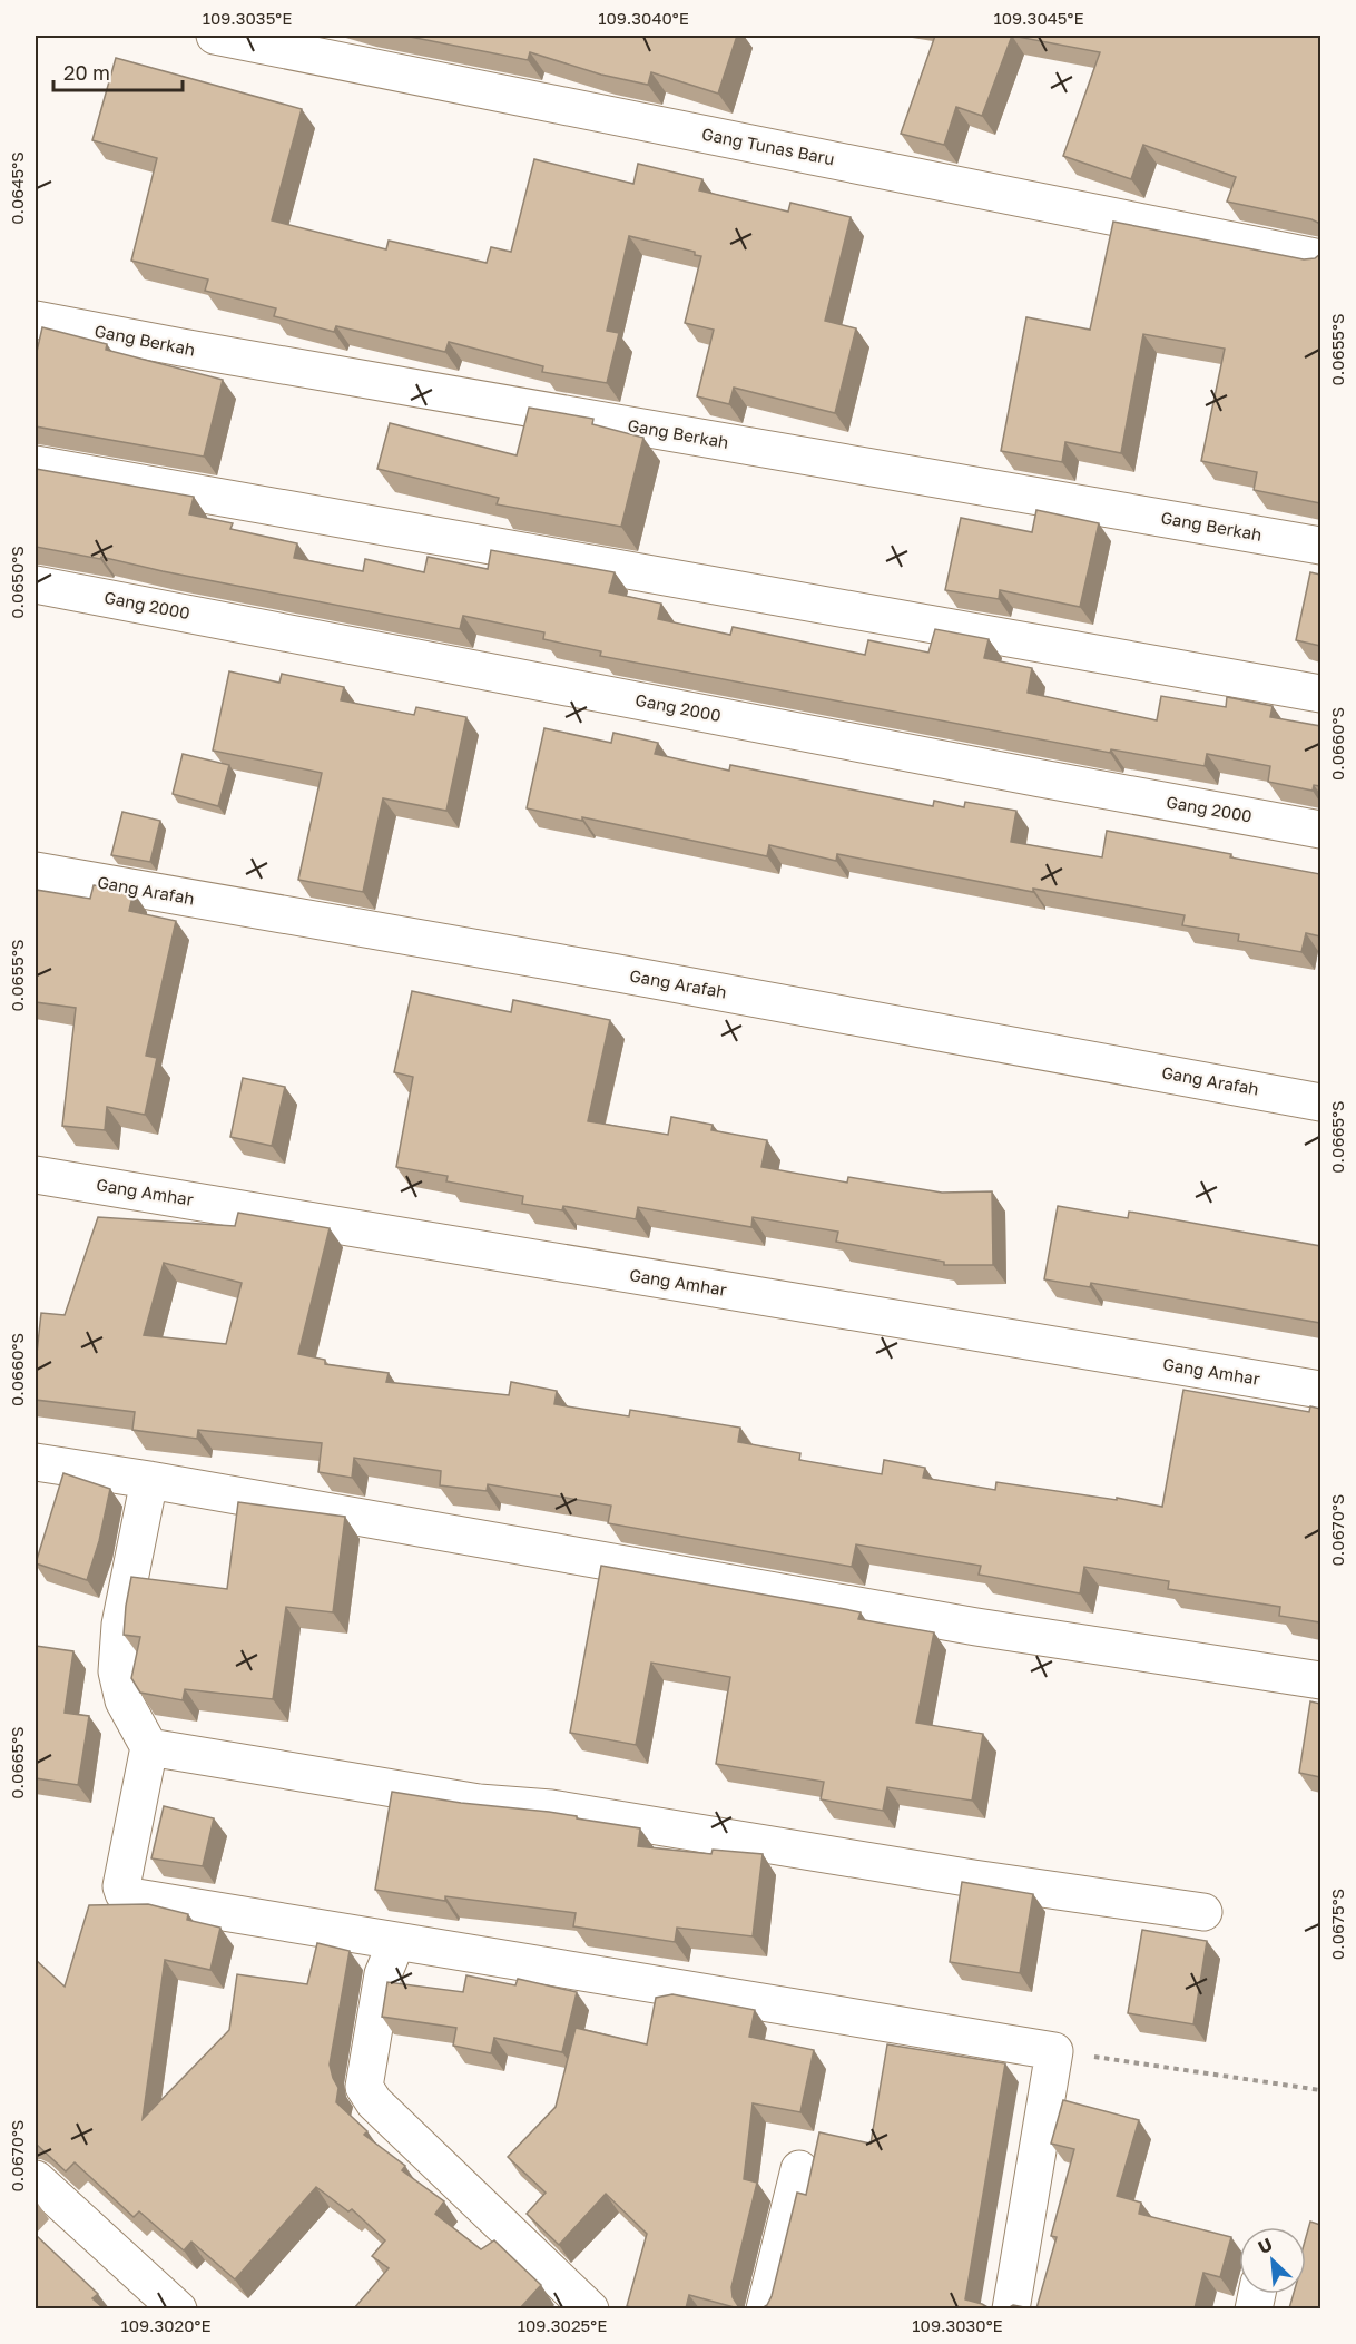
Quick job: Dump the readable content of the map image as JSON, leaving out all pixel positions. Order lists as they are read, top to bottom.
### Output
{
  "streets": {
    "street": [
      "Gang Tunas Baru",
      "Gang Berkah",
      "Gang 2000",
      "Gang Arafah",
      "Gang Amhar"
    ]
  },
  "scale_bar": "20 m",
  "north": "top left",
  "coordinates": [
    "109.3035°E",
    "109.3040°E",
    "109.3045°E",
    "0.0645°S",
    "0.0655°S",
    "0.0650°S",
    "0.0660°S",
    "0.0665°S",
    "0.0670°S",
    "0.0675°S",
    "109.3020°E",
    "109.3025°E",
    "109.3030°E"
  ]
}
